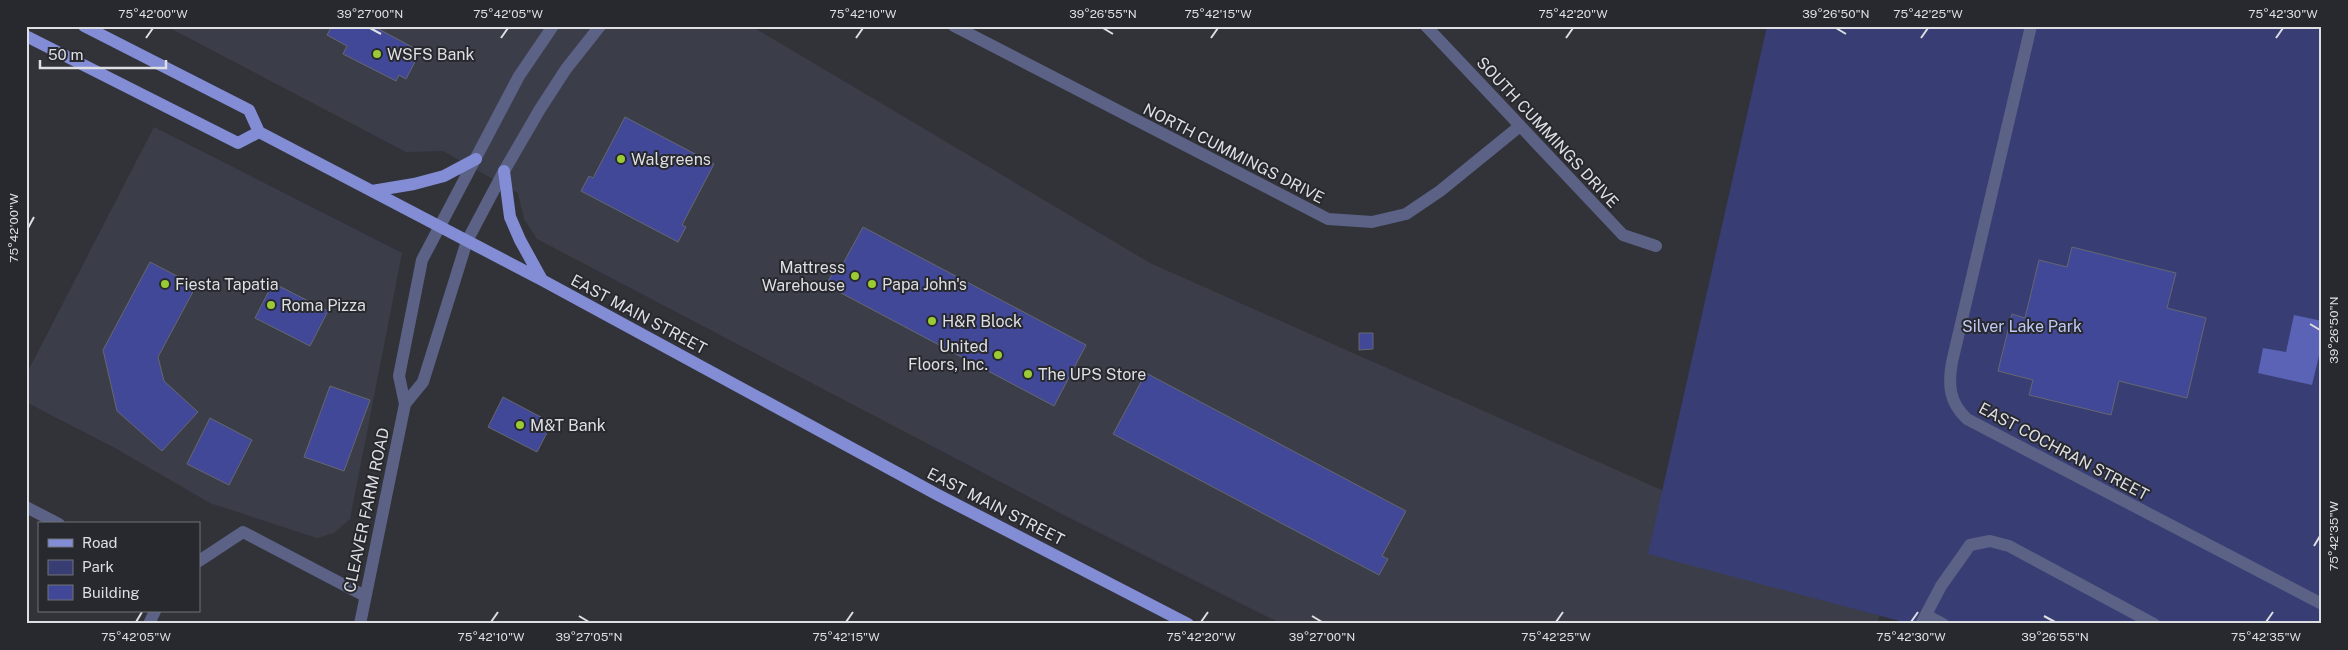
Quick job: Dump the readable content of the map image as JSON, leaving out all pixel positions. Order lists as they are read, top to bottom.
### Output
{
  "streets": {
    "main road": ["EAST MAIN STREET"],
    "street": [
      "SOUTH CUMMINGS DRIVE",
      "NORTH CUMMINGS DRIVE",
      "EAST COCHRAN STREET",
      "CLEAVER FARM ROAD"
    ]
  },
  "crossings": [
    ["SOUTH CUMMINGS DRIVE", "NORTH CUMMINGS DRIVE"],
    ["EAST MAIN STREET", "CLEAVER FARM ROAD"]
  ],
  "parks": ["Silver Lake Park"],
  "places": [
    "WSFS Bank",
    "Walgreens",
    "Mattress Warehouse",
    "Fiesta Tapatia",
    "Papa John's",
    "Roma Pizza",
    "H&R Block",
    "United Floors, Inc.",
    "The UPS Store",
    "M&T Bank"
  ],
  "legend": ["Road", "Park", "Building"],
  "scale_bar": "50 m",
  "coordinates": [
    "75°42'00\"W",
    "39°27'00\"N",
    "75°42'05\"W",
    "75°42'10\"W",
    "39°26'55\"N",
    "75°42'15\"W",
    "75°42'20\"W",
    "39°26'50\"N",
    "75°42'25\"W",
    "75°42'30\"W",
    "75°42'35\"W",
    "39°27'05\"N"
  ]
}
